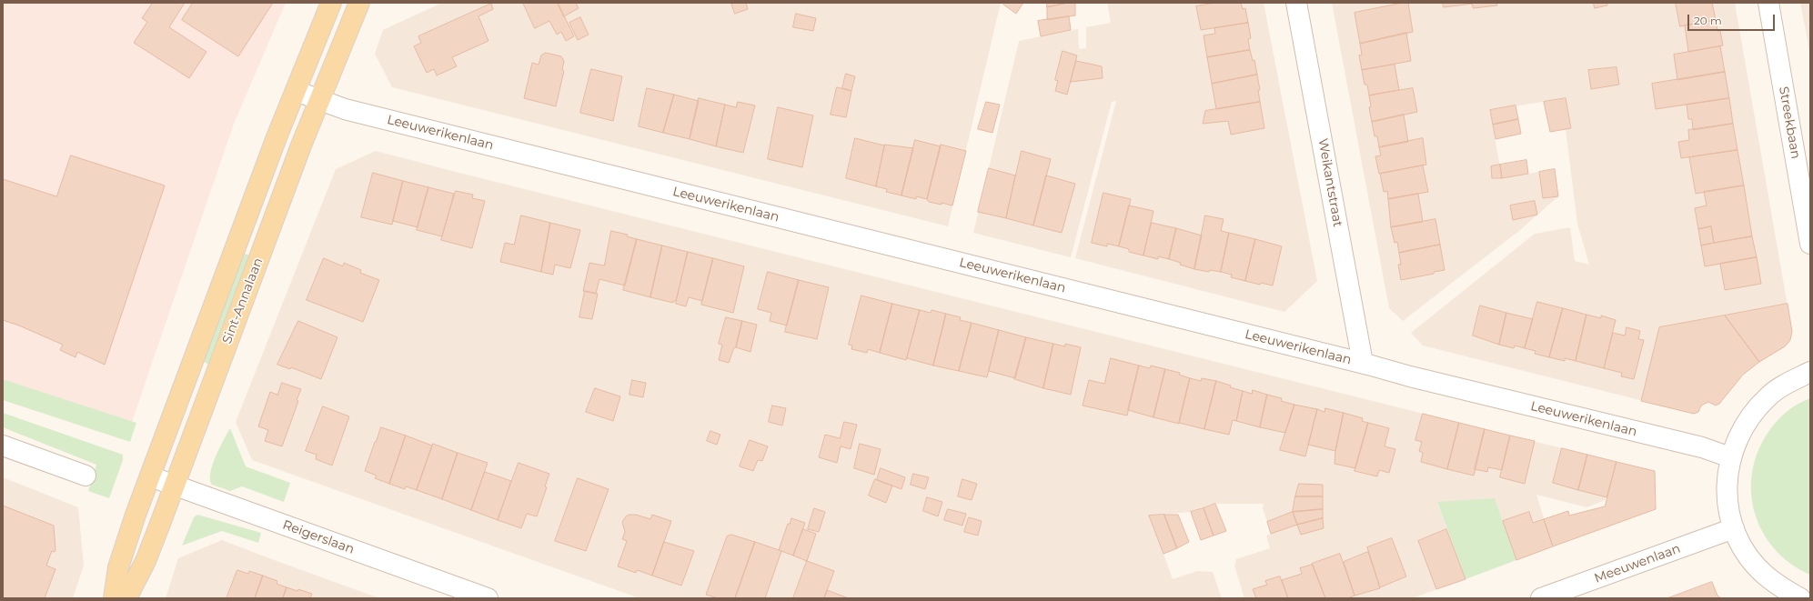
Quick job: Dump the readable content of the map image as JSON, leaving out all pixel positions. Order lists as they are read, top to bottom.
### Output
{
  "streets": {
    "main road": ["Sint-Annalaan"],
    "street": [
      "Streekbaan",
      "Leeuwerikenlaan",
      "Weikantstraat",
      "Reigerslaan",
      "Meeuwenlaan"
    ]
  },
  "crossings": [
    ["Leeuwerikenlaan", "Weikantstraat"],
    ["Leeuwerikenlaan", "Sint-Annalaan"],
    ["Sint-Annalaan", "Reigerslaan"]
  ],
  "scale_bar": "20 m"
}
